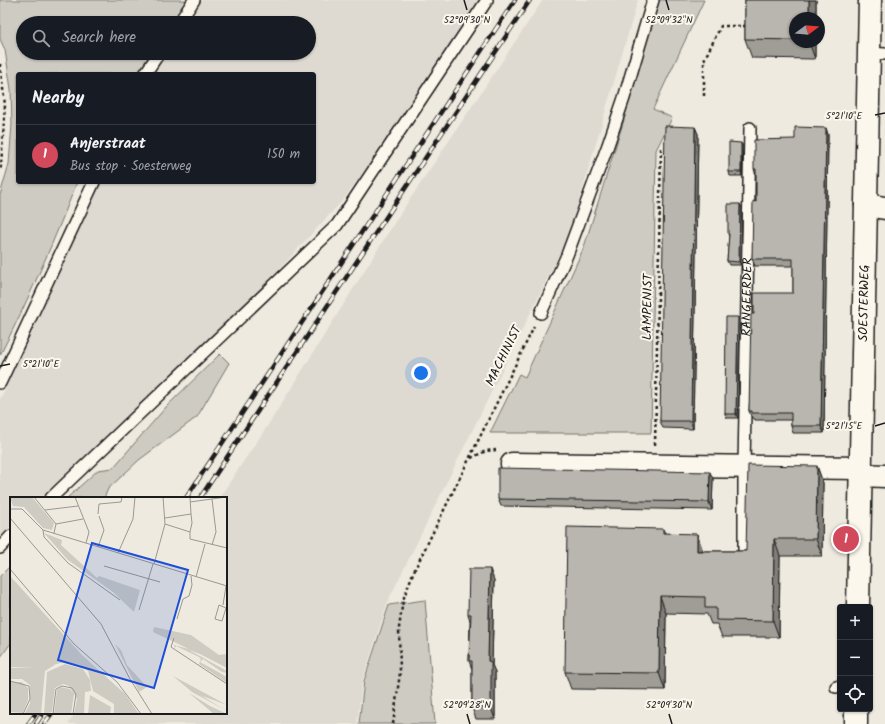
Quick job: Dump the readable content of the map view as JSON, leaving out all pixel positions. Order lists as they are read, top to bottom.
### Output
{
  "streets": {
    "street": ["SOESTERWEG"],
    "lane": ["RANGEERDER"],
    "path": ["LAMPENIST", "MACHINIST"]
  },
  "north": "right",
  "page": {
    "search": "Search here",
    "heading": "Nearby",
    "list": [
      {
        "mark": "1",
        "name": "Anjerstraat",
        "note": "Bus stop · Soesterweg",
        "value": "150 m"
      }
    ],
    "pins": "1",
    "map_buttons": ["+", "−"]
  },
  "coordinates": [
    "52°09'30\"N",
    "52°09'32\"N",
    "5°21'10\"E",
    "5°21'15\"E",
    "52°09'28\"N"
  ]
}
